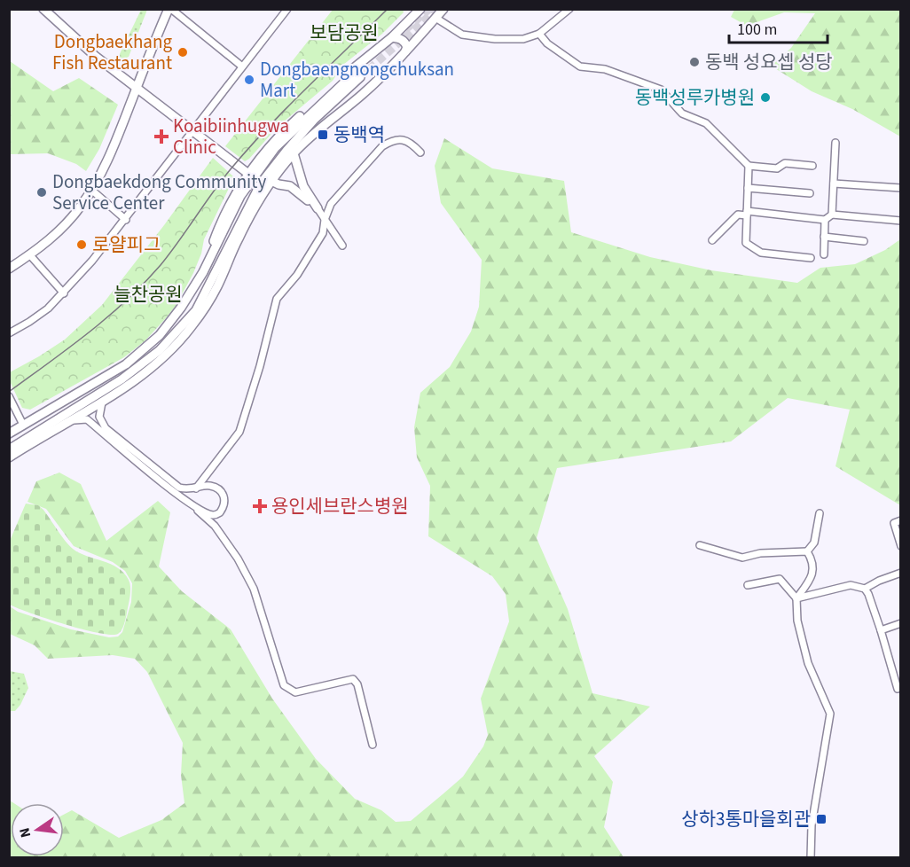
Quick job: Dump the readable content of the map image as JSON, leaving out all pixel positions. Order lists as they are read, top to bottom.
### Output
{
  "parks": ["보담공원", "늘찬공원"],
  "places": {
    "other": [
      "Dongbaekhang Fish Restaurant",
      "동백 성요셉 성당",
      "Dongbaengnongchuksan Mart",
      "동백성루카병원",
      "Dongbaekdong Community Service Center",
      "로얄피그"
    ],
    "transit": ["동백역", "상하3통마을회관"],
    "health": ["Koaibiinhugwa Clinic", "용인세브란스병원"]
  },
  "scale_bar": "100 m",
  "north": "left"
}
